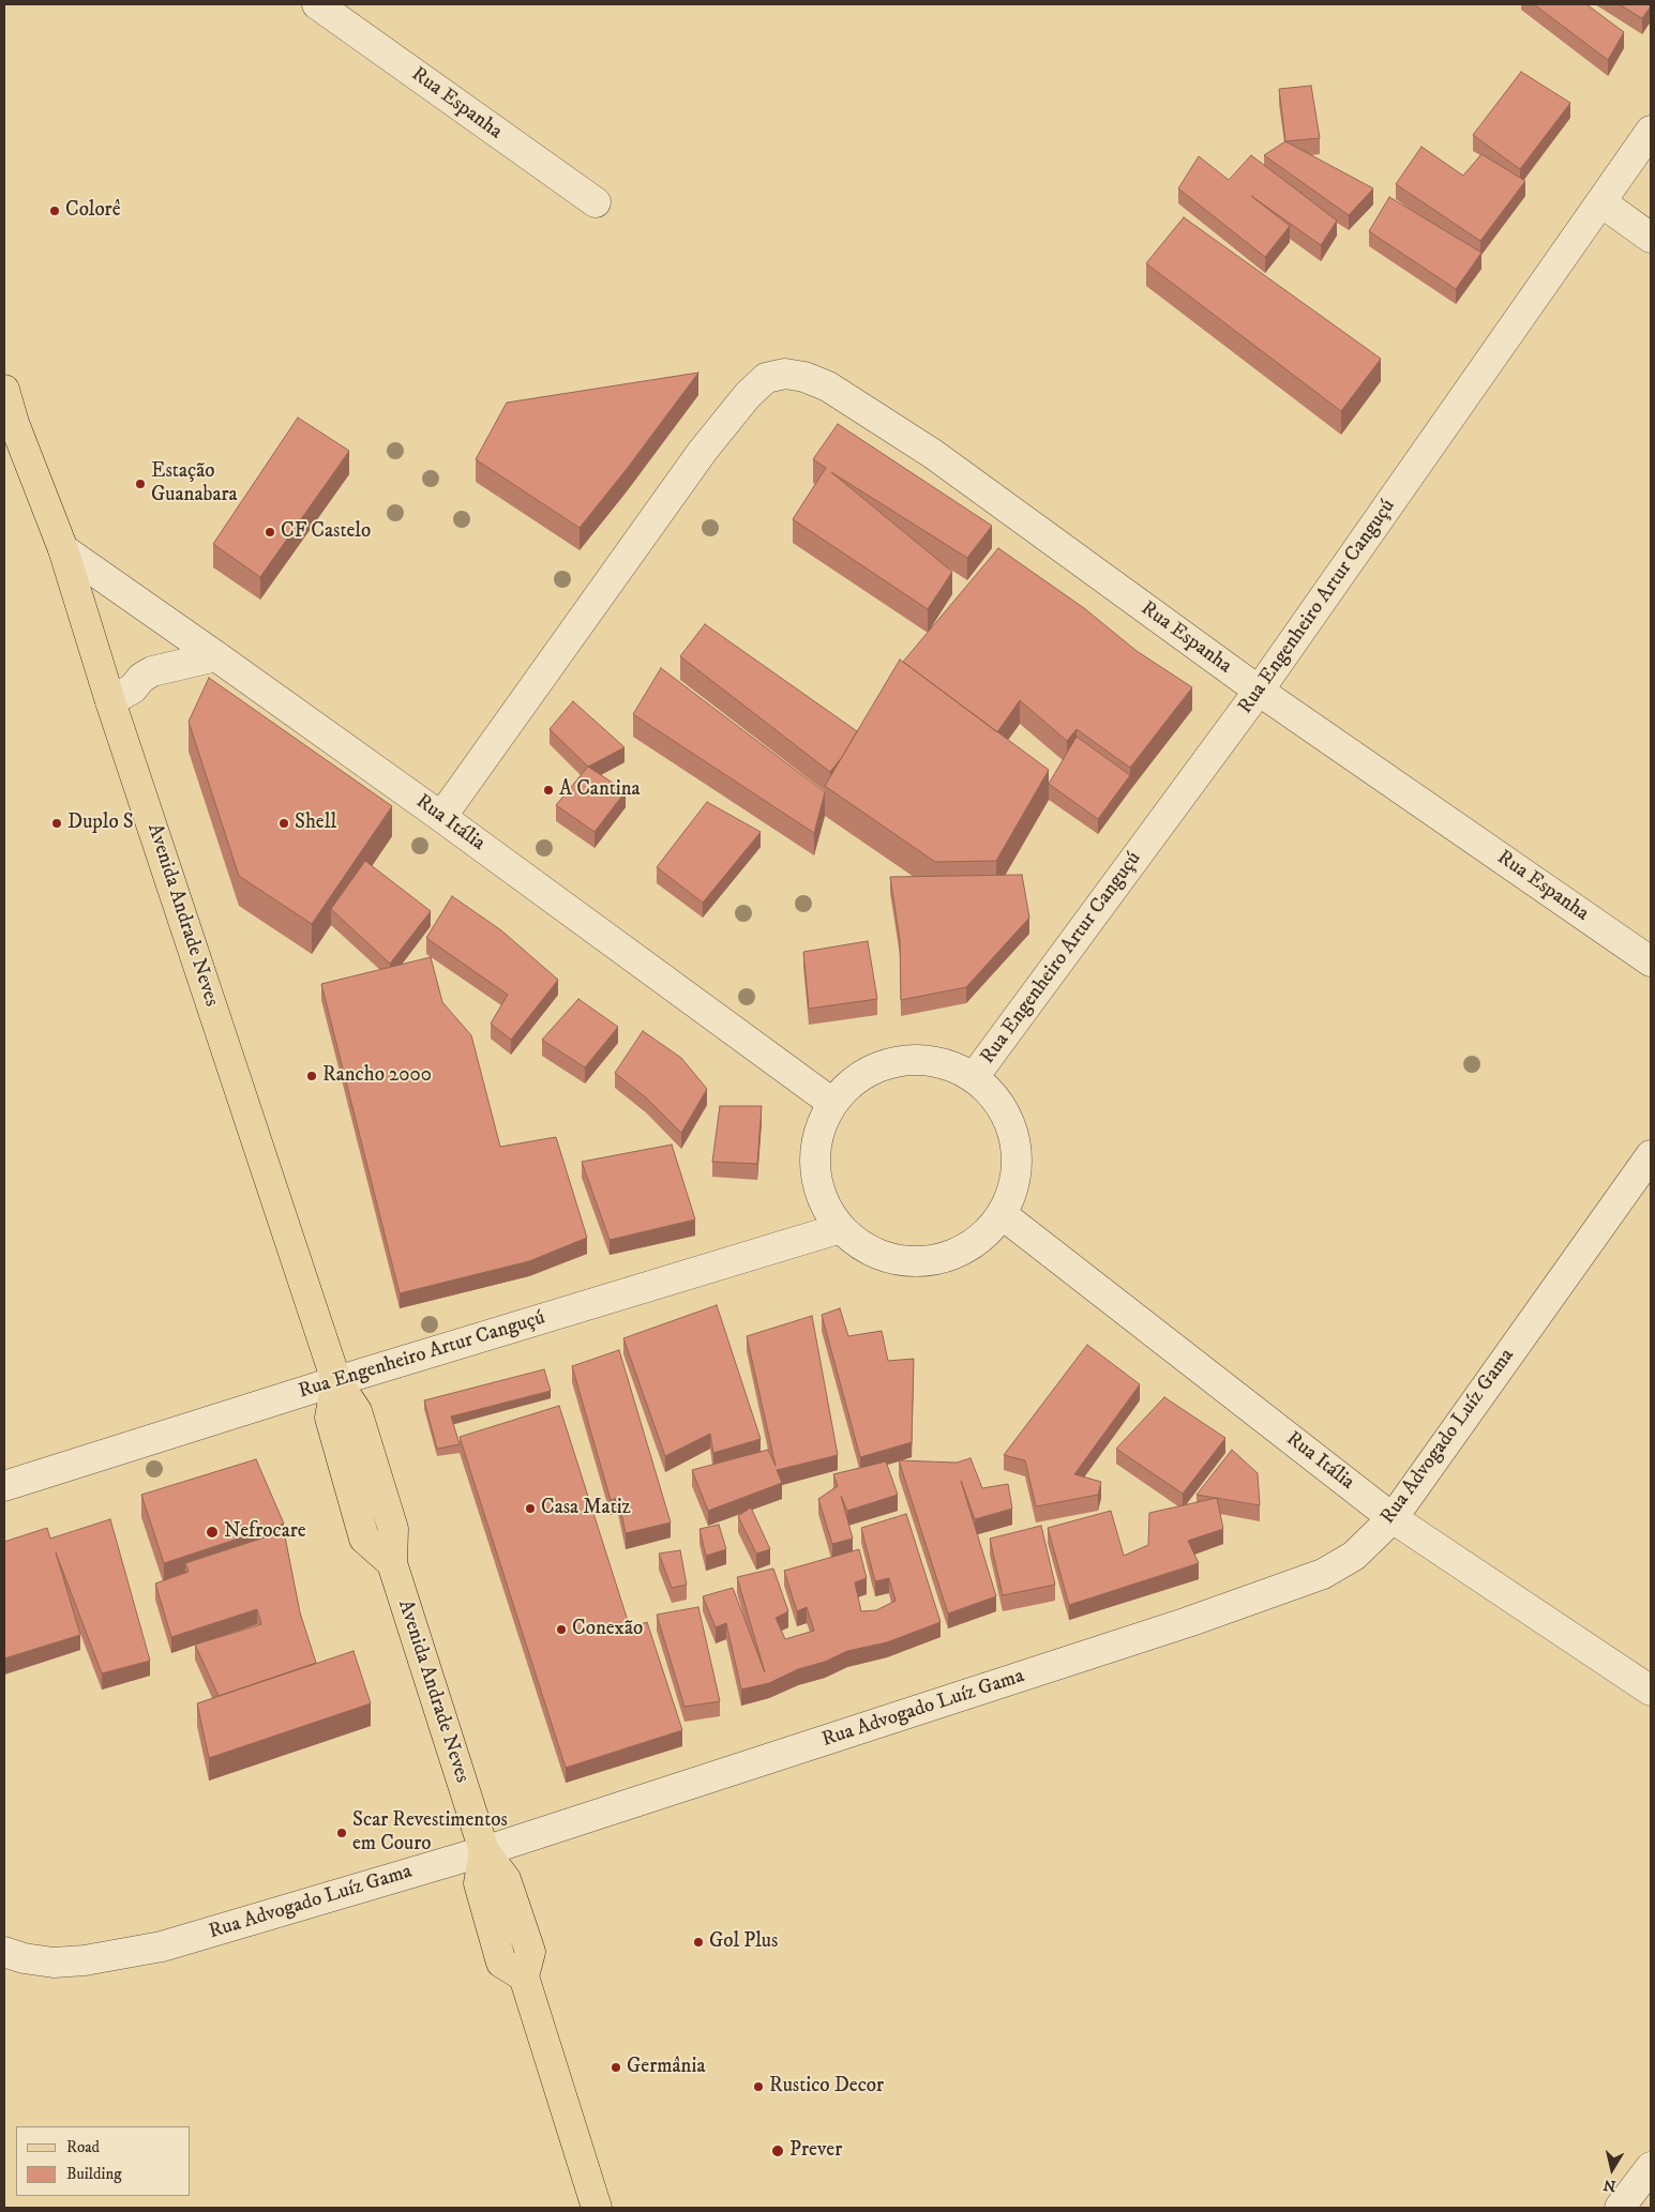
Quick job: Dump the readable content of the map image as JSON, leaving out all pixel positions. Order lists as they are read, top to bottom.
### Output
{
  "streets": {
    "main road": ["Avenida Andrade Neves"],
    "street": [
      "Rua Espanha",
      "Rua Engenheiro Artur Canguçú",
      "Rua Itália",
      "Rua Advogado Luíz Gama"
    ]
  },
  "crossings": [
    ["Rua Espanha", "Rua Engenheiro Artur Canguçú"],
    ["Rua Espanha", "Rua Itália"],
    ["Rua Engenheiro Artur Canguçú", "Avenida Andrade Neves"],
    ["Rua Itália", "Avenida Andrade Neves"],
    ["Rua Itália", "Rua Advogado Luíz Gama"],
    ["Avenida Andrade Neves", "Rua Advogado Luíz Gama"]
  ],
  "places": [
    "Colorê",
    "Estação Guanabara",
    "CF Castelo",
    "A Cantina",
    "Duplo S",
    "Shell",
    "Rancho 2000",
    "Casa Matiz",
    "Nefrocare",
    "Conexão",
    "Scar Revestimentos em Couro",
    "Gol Plus",
    "Germânia",
    "Rustico Decor",
    "Prever"
  ],
  "legend": ["Road", "Building"],
  "north": "bottom"
}
